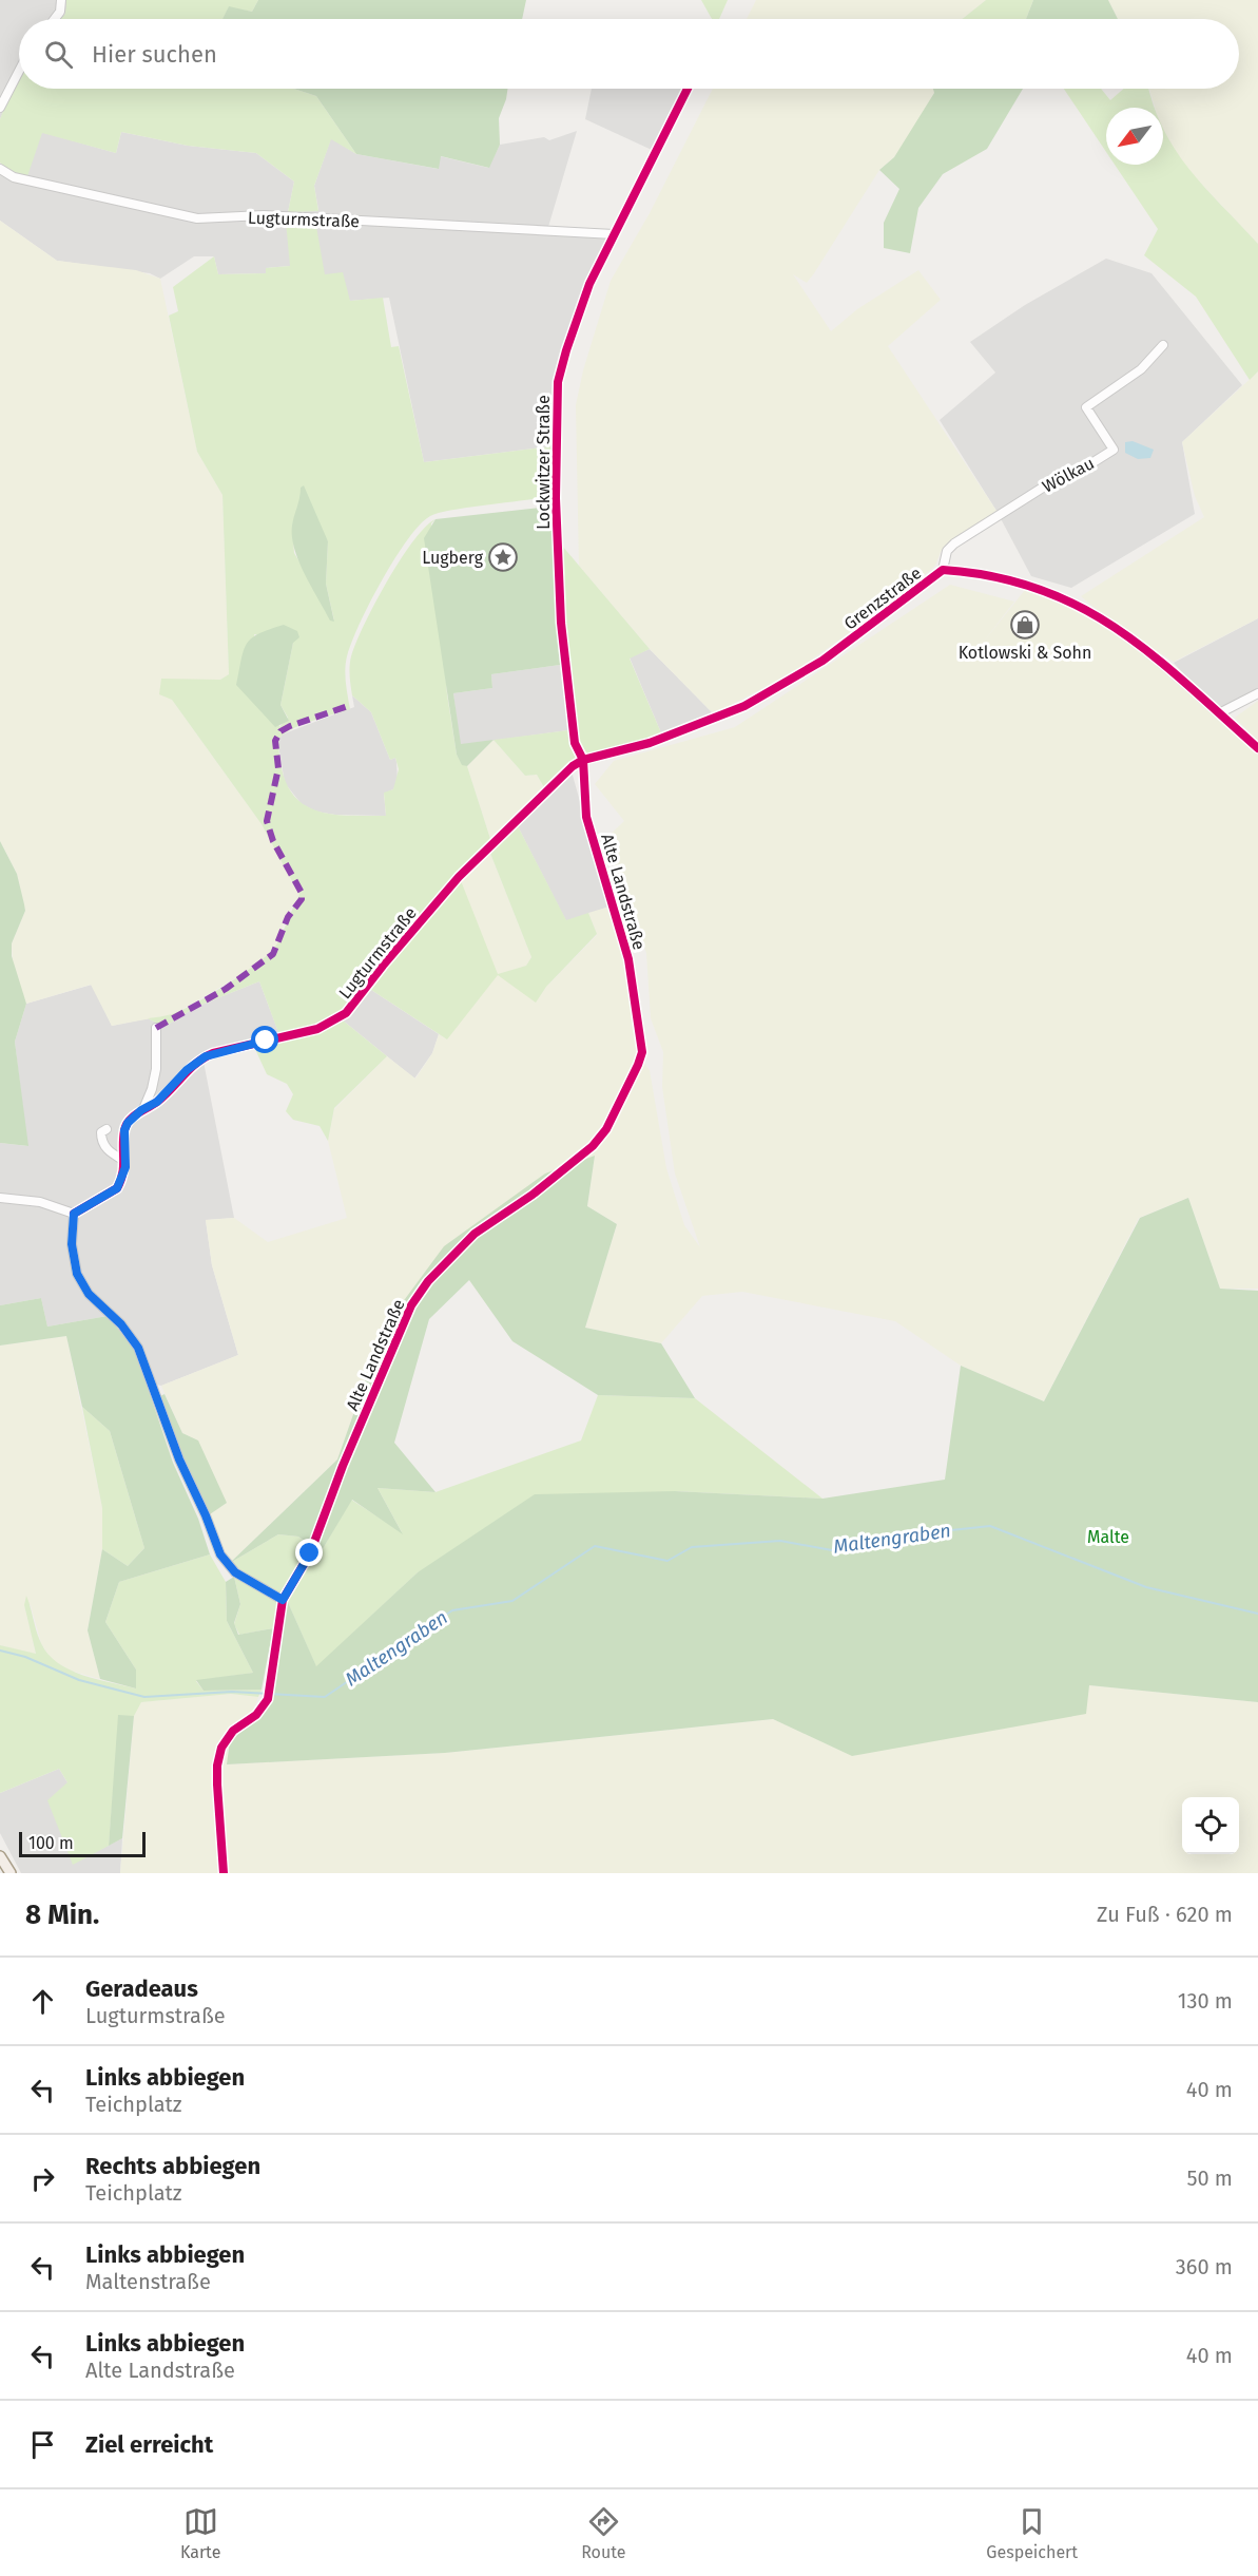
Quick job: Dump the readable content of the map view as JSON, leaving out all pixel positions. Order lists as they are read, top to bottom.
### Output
{
  "streets": {
    "street": [
      "Lugturmstraße",
      "Lockwitzer Straße",
      "Wölkau",
      "Grenzstraße",
      "Alte Landstraße"
    ]
  },
  "crossings": [
    ["Lugturmstraße", "Lockwitzer Straße"],
    ["Lugturmstraße", "Grenzstraße"],
    ["Lugturmstraße", "Alte Landstraße"],
    ["Lockwitzer Straße", "Grenzstraße"],
    ["Lockwitzer Straße", "Alte Landstraße"],
    ["Wölkau", "Grenzstraße"],
    ["Grenzstraße", "Alte Landstraße"]
  ],
  "water": ["Maltengraben"],
  "parks": ["Malte"],
  "places": {
    "place": ["Lugberg"],
    "shop": ["Kotlowski & Sohn"]
  },
  "scale_bar": "100 m",
  "north": "bottom left",
  "page": {
    "search": "Hier suchen",
    "scale": "100 m",
    "heading": ["8 Min.", "Zu Fuß · 620 m"],
    "list": [
      ["Geradeaus", "Lugturmstraße", "130 m"],
      ["Links abbiegen", "Teichplatz", "40 m"],
      ["Rechts abbiegen", "Teichplatz", "50 m"],
      ["Links abbiegen", "Maltenstraße", "360 m"],
      ["Links abbiegen", "Alte Landstraße", "40 m"],
      "Ziel erreicht"
    ],
    "nav": ["Karte", "Route", "Gespeichert"]
  }
}
